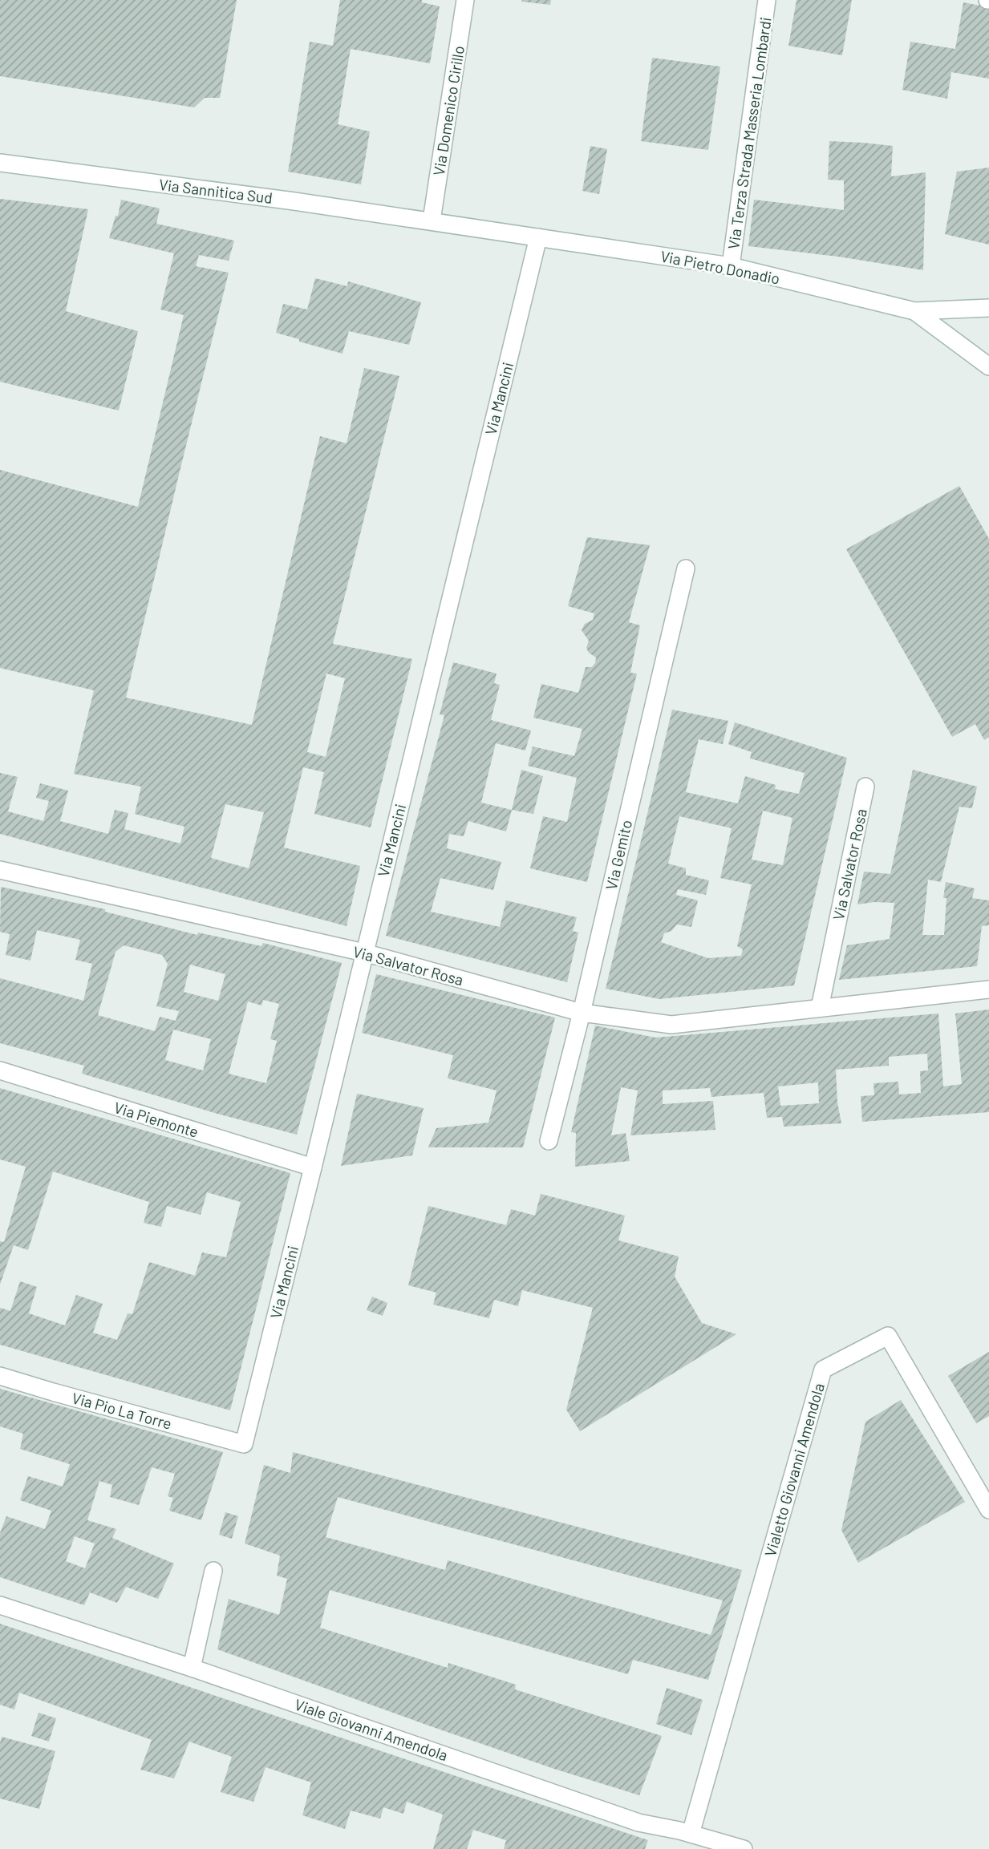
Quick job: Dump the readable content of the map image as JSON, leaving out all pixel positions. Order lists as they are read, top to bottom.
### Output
{
  "streets": {
    "street": [
      "Via Domenico Cirillo",
      "Via Terza Strada Masseria Lombardi",
      "Via Sannitica Sud",
      "Via Pietro Donadio",
      "Via Mancini",
      "Via Gemito",
      "Via Salvator Rosa",
      "Via Piemonte",
      "Via Pio La Torre",
      "Vialetto Giovanni Amendola",
      "Viale Giovanni Amendola"
    ]
  },
  "crossings": [
    ["Via Domenico Cirillo", "Via Sannitica Sud"],
    ["Via Domenico Cirillo", "Via Pietro Donadio"],
    ["Via Terza Strada Masseria Lombardi", "Via Pietro Donadio"],
    ["Via Sannitica Sud", "Via Pietro Donadio"],
    ["Via Pietro Donadio", "Via Mancini"],
    ["Via Mancini", "Via Salvator Rosa"],
    ["Via Mancini", "Via Piemonte"],
    ["Via Mancini", "Via Pio La Torre"],
    ["Via Gemito", "Via Salvator Rosa"],
    ["Vialetto Giovanni Amendola", "Viale Giovanni Amendola"]
  ]
}
